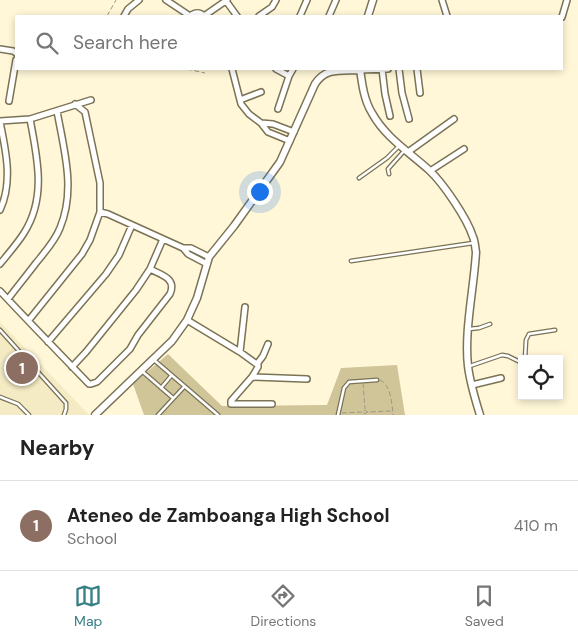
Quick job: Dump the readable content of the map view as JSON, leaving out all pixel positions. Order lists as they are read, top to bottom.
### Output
{
  "page": {
    "search": "Search here",
    "pins": "1",
    "heading": "Nearby",
    "list": [
      {
        "mark": "1",
        "name": "Ateneo de Zamboanga High School",
        "note": "School",
        "value": "410 m"
      }
    ],
    "nav": ["Map", "Directions", "Saved"]
  }
}
